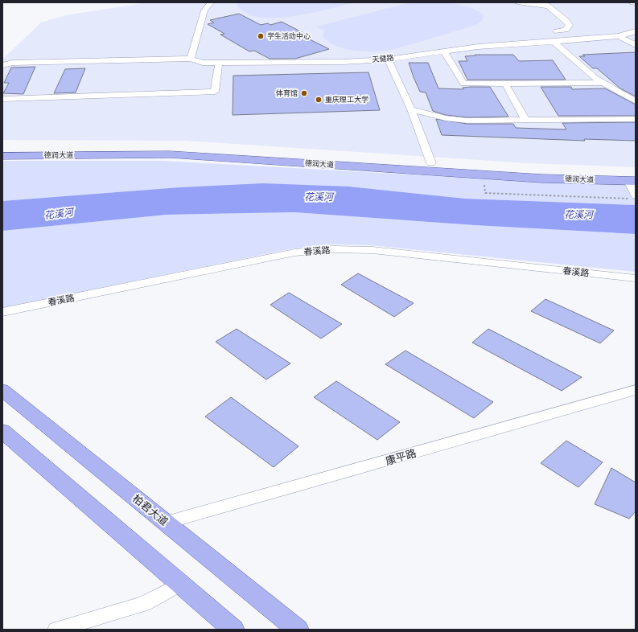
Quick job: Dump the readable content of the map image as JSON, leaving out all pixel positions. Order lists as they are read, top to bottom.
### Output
{
  "streets": {
    "main road": ["德润大道", "柏君大道"],
    "street": ["天健路", "春溪路", "康平路"]
  },
  "crossings": [
    ["康平路", "柏君大道"]
  ],
  "water": ["花溪河"],
  "places": ["学生活动中心", "体育馆", "重庆理工大学"]
}
